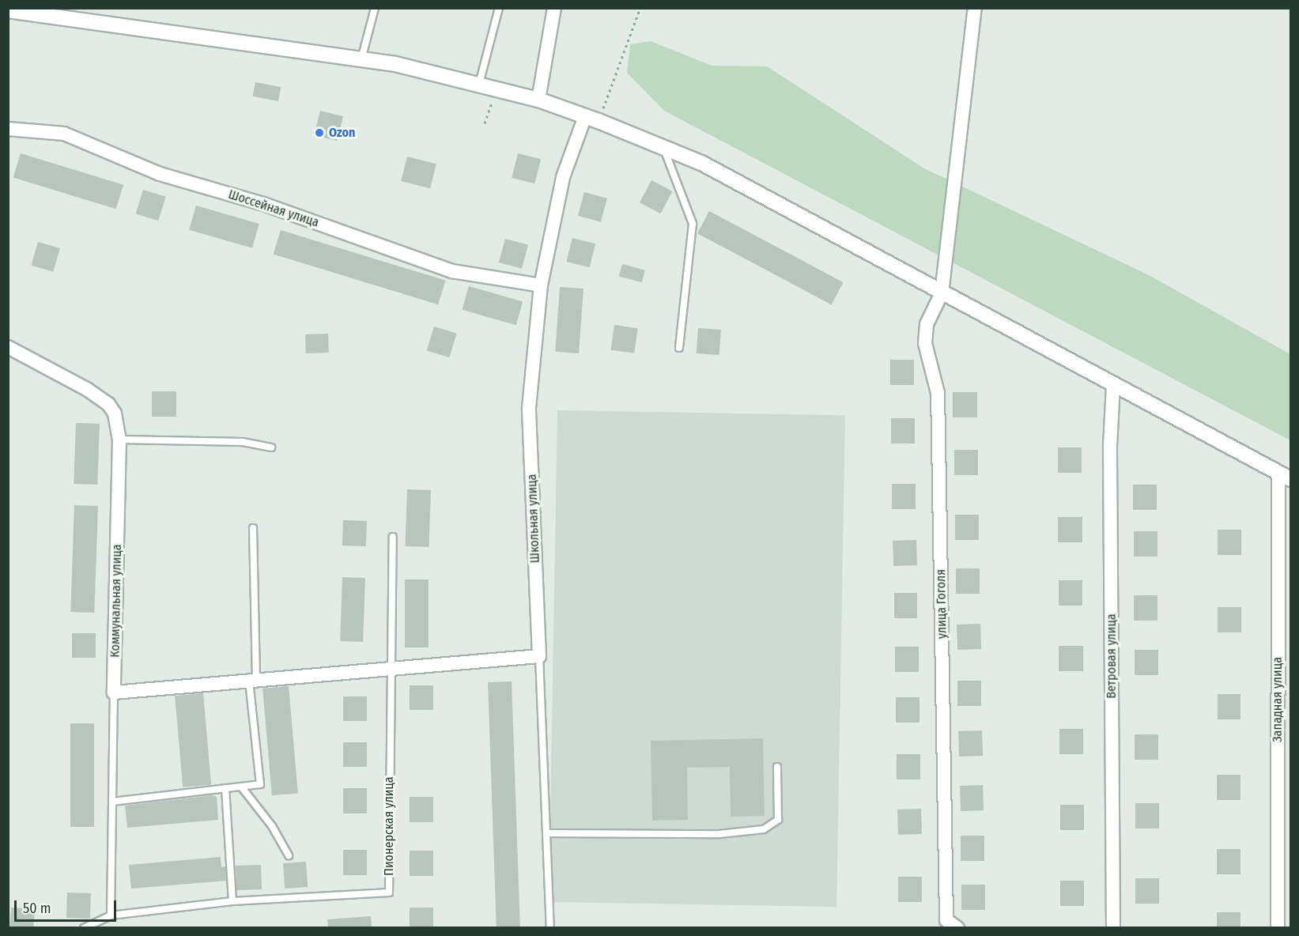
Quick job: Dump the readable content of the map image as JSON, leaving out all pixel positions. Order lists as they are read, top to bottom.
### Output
{
  "streets": {
    "street": [
      "Шоссейная улица",
      "Школьная улица",
      "Коммунальная улица",
      "улица Гоголя",
      "Ветровая улица",
      "Западная улица"
    ],
    "lane": ["Пионерская улица"]
  },
  "crossings": [
    ["Шоссейная улица", "Школьная улица"],
    ["Коммунальная улица", "Пионерская улица"]
  ],
  "places": ["Ozon"],
  "scale_bar": "50 m"
}
